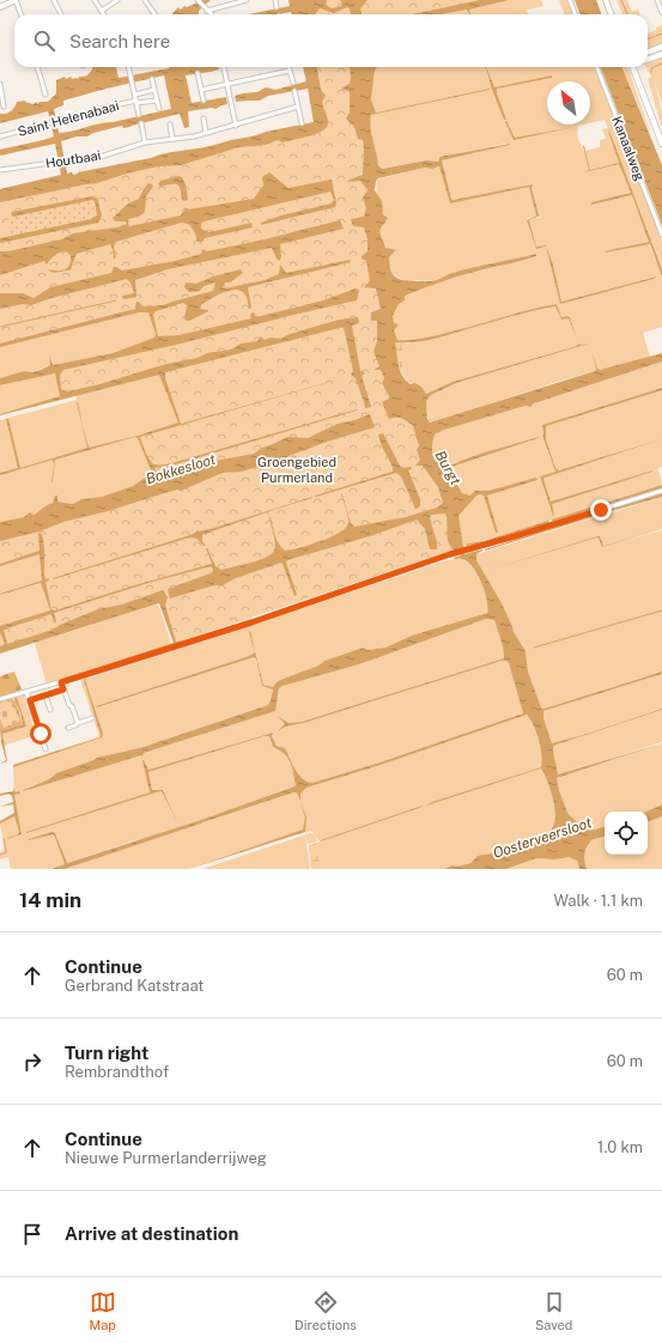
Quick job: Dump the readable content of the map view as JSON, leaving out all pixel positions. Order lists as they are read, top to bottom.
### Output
{
  "streets": {
    "street": ["Saint Helenabaai", "Kanaalweg", "Houtbaai"]
  },
  "water": ["Burgt", "Bokkesloot", "Oosterveersloot"],
  "parks": ["Groengebied Purmerland"],
  "north": "top left",
  "page": {
    "search": "Search here",
    "heading": ["14 min", "Walk · 1.1 km"],
    "list": [
      ["Continue", "Gerbrand Katstraat", "60 m"],
      ["Turn right", "Rembrandthof", "60 m"],
      ["Continue", "Nieuwe Purmerlanderrijweg", "1.0 km"],
      "Arrive at destination"
    ],
    "nav": ["Map", "Directions", "Saved"]
  }
}
